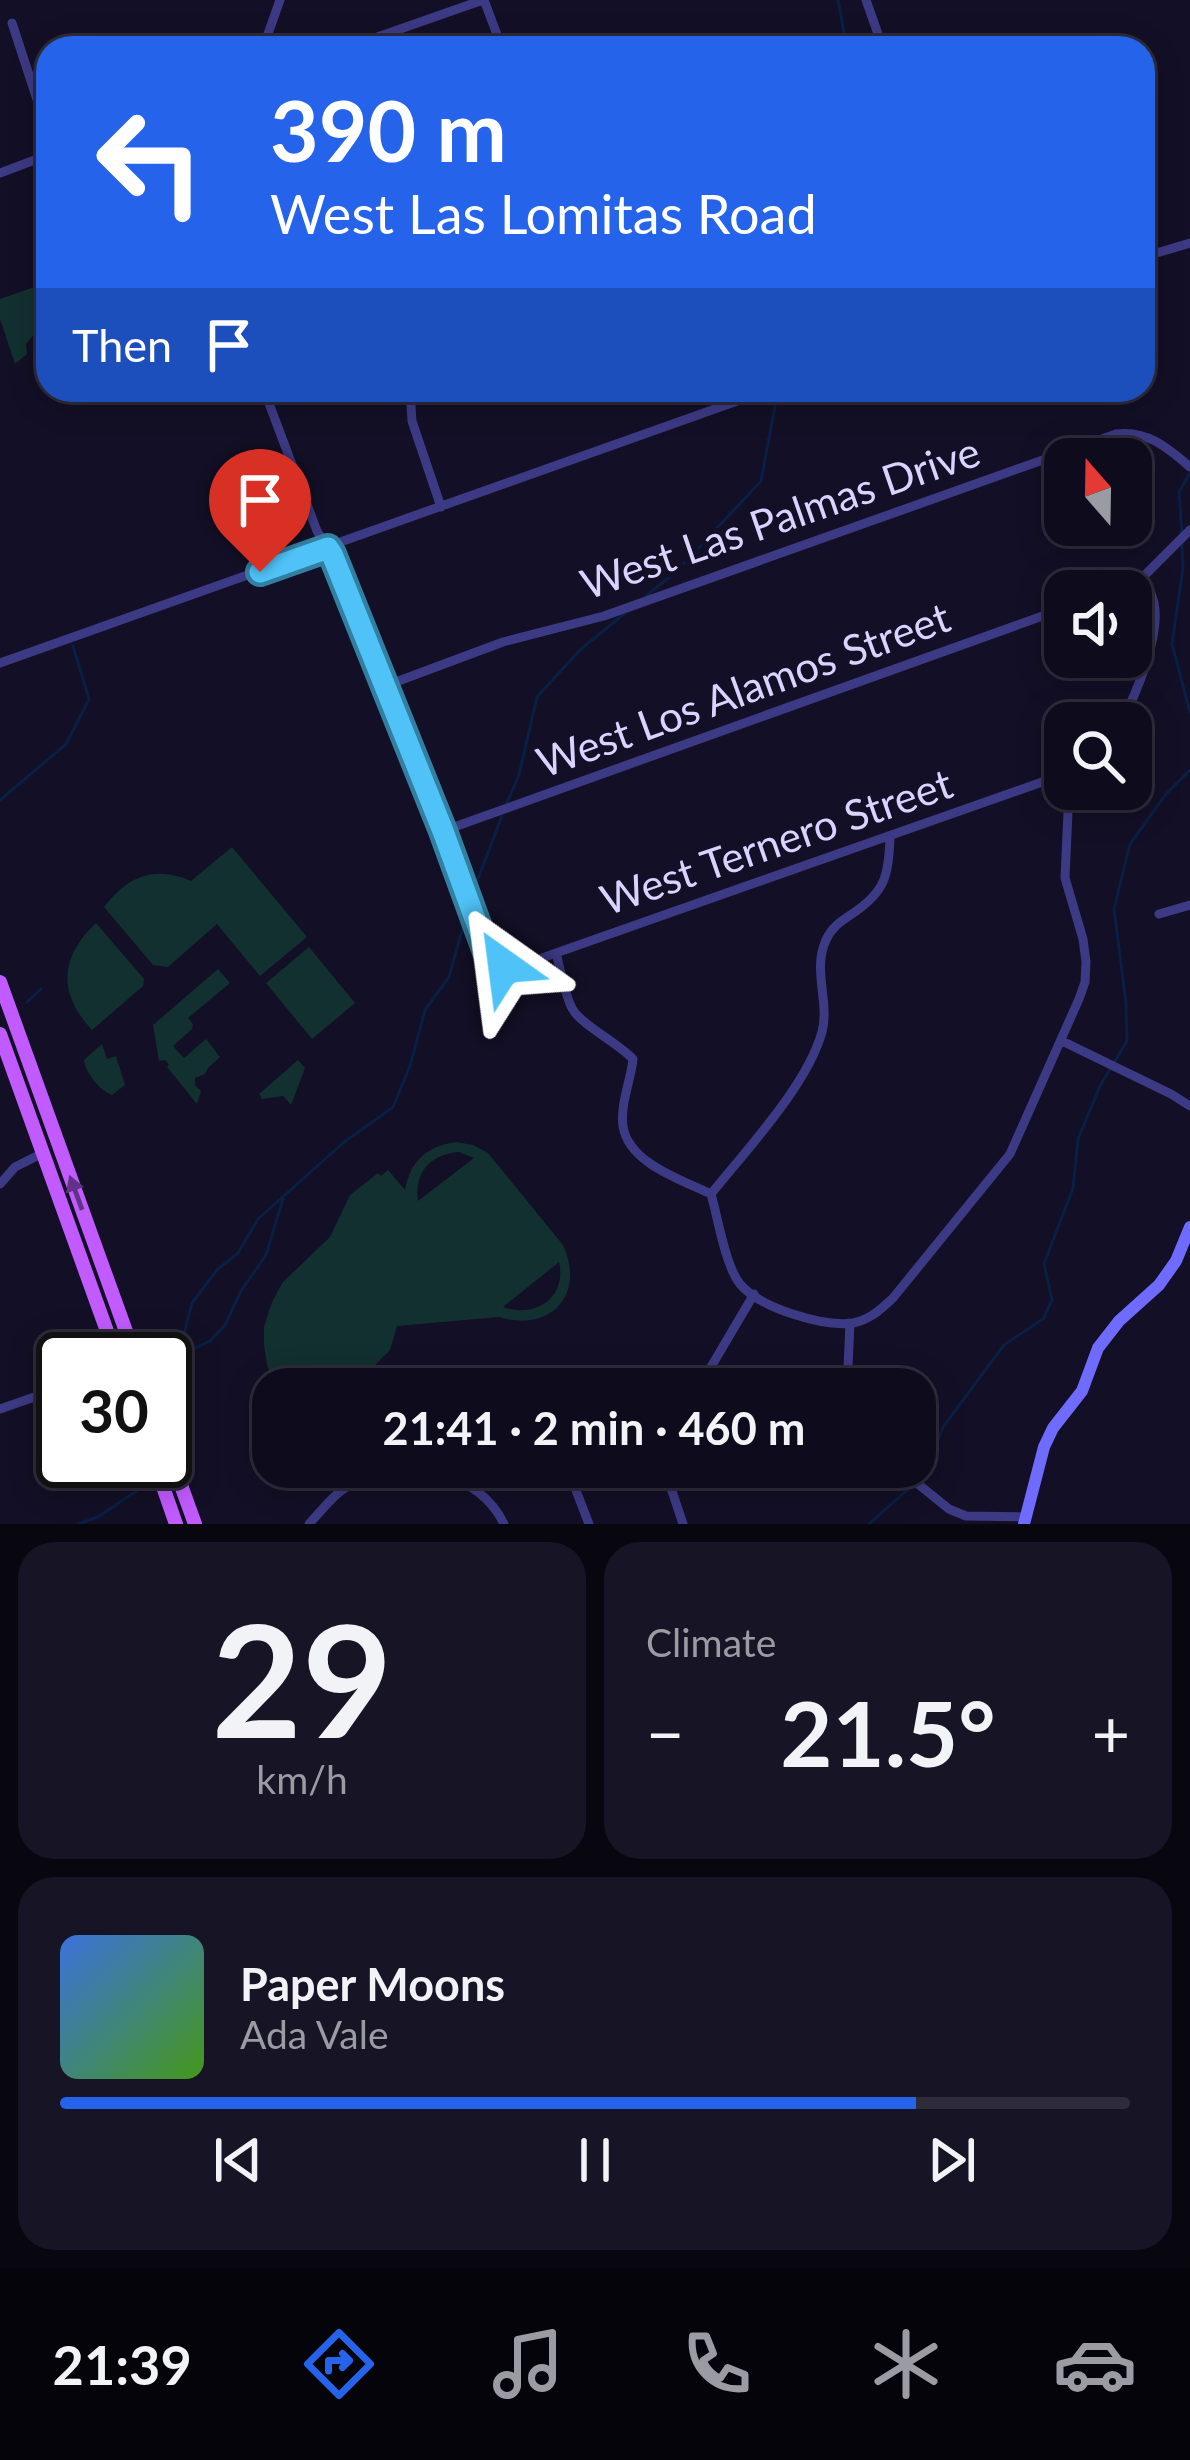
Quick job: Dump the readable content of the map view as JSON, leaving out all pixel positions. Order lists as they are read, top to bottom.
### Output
{
  "streets": {
    "street": ["West Las Palmas Drive", "West Los Alamos Street", "West Ternero Street"]
  },
  "crossings": [
    ["West Los Alamos Street", "West Ternero Street"]
  ],
  "north": "top",
  "page": {
    "turn": ["390 m", "West Las Lomitas Road"],
    "then": "Then",
    "limit": "30",
    "trip": "21:41 · 2 min · 460 m",
    "tile": [
      ["29", "km/h"],
      "Climate"
    ],
    "heat": ["−", "21.5°", "+"],
    "song": ["Paper Moons", "Ada Vale"],
    "tabs": "21:39"
  }
}
